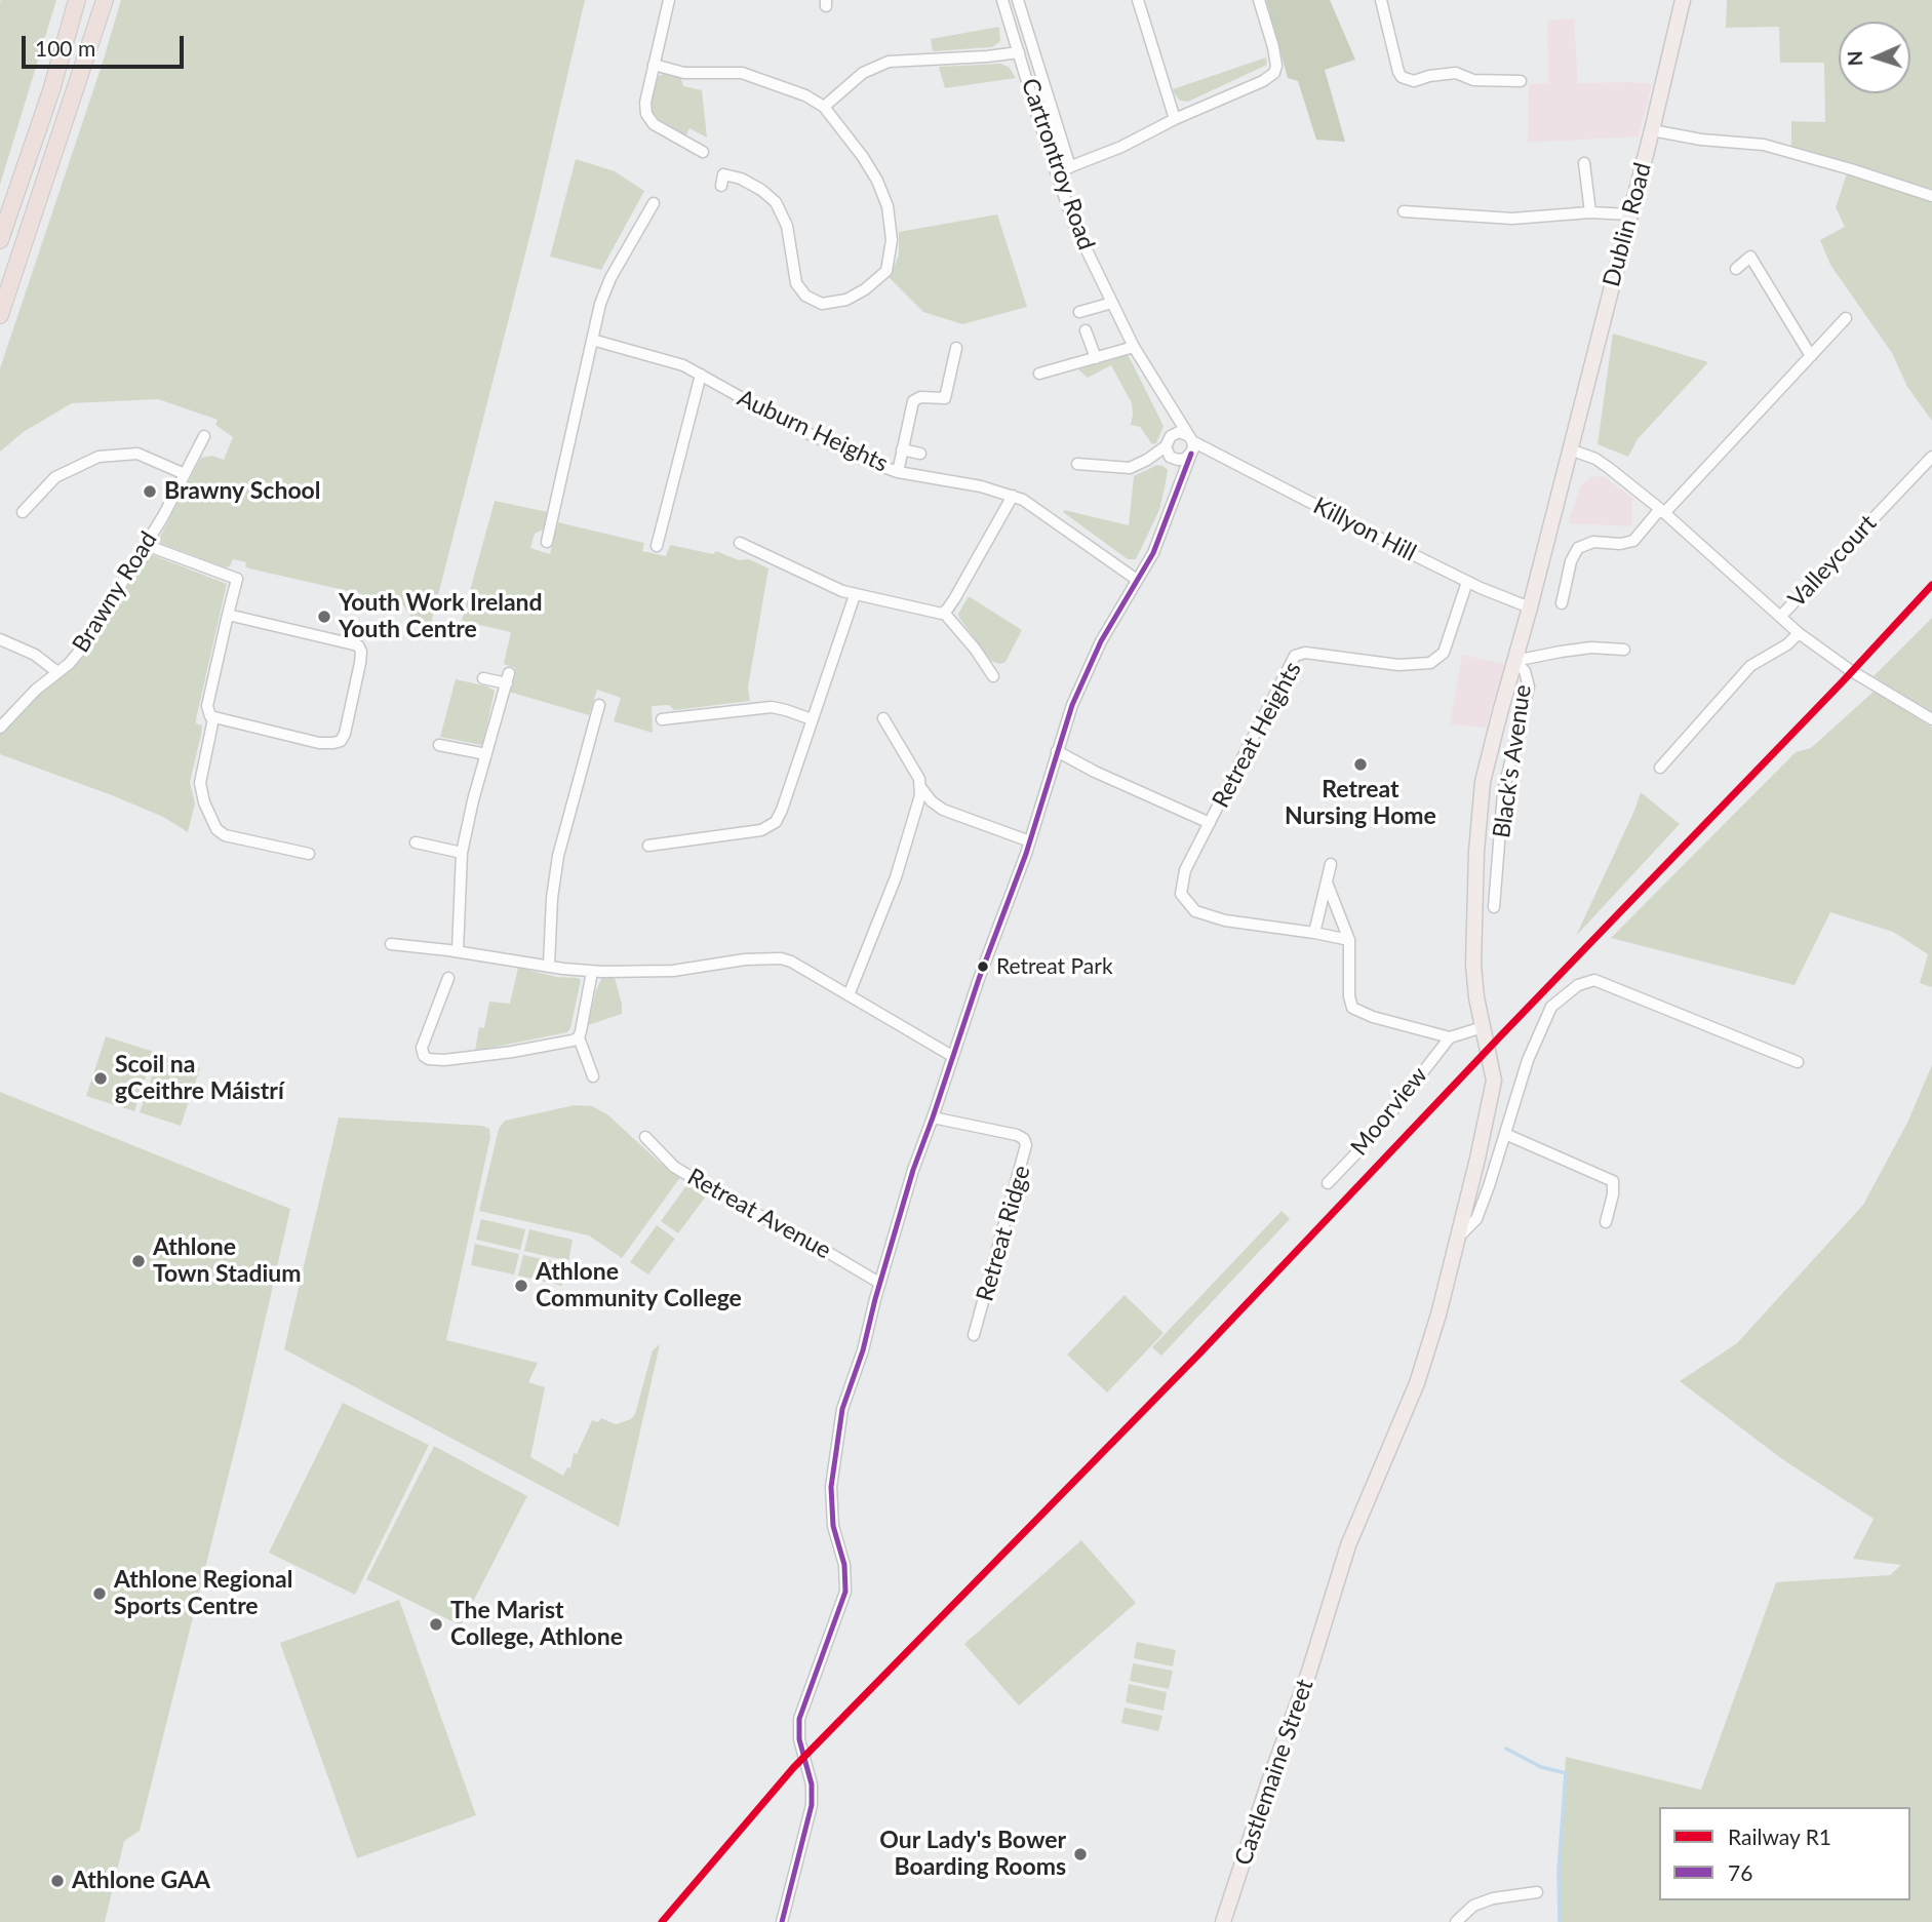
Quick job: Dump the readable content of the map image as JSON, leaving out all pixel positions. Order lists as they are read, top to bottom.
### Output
{
  "streets": {
    "main road": ["Dublin Road", "Castlemaine Street"],
    "street": [
      "Cartrontroy Road",
      "Auburn Heights",
      "Killyon Hill",
      "Valleycourt",
      "Brawny Road",
      "Retreat Heights",
      "Black's Avenue",
      "Moorview",
      "Retreat Avenue",
      "Retreat Ridge"
    ]
  },
  "crossings": [
    ["Cartrontroy Road", "Killyon Hill"],
    ["Dublin Road", "Killyon Hill"],
    ["Dublin Road", "Valleycourt"],
    ["Dublin Road", "Black's Avenue"],
    ["Dublin Road", "Castlemaine Street"],
    ["Killyon Hill", "Retreat Heights"],
    ["Retreat Heights", "Moorview"]
  ],
  "places": [
    "Brawny School",
    "Youth Work Ireland Youth Centre",
    "Retreat Nursing Home",
    "Retreat Park",
    "Scoil na gCeithre Máistrí",
    "Athlone Town Stadium",
    "Athlone Community College",
    "Athlone Regional Sports Centre",
    "The Marist College, Athlone",
    "Our Lady's Bower Boarding Rooms",
    "Athlone GAA"
  ],
  "lines": ["transit line 76", "rail line R1"],
  "legend": ["Railway R1", "76"],
  "scale_bar": "100 m",
  "north": "left"
}
